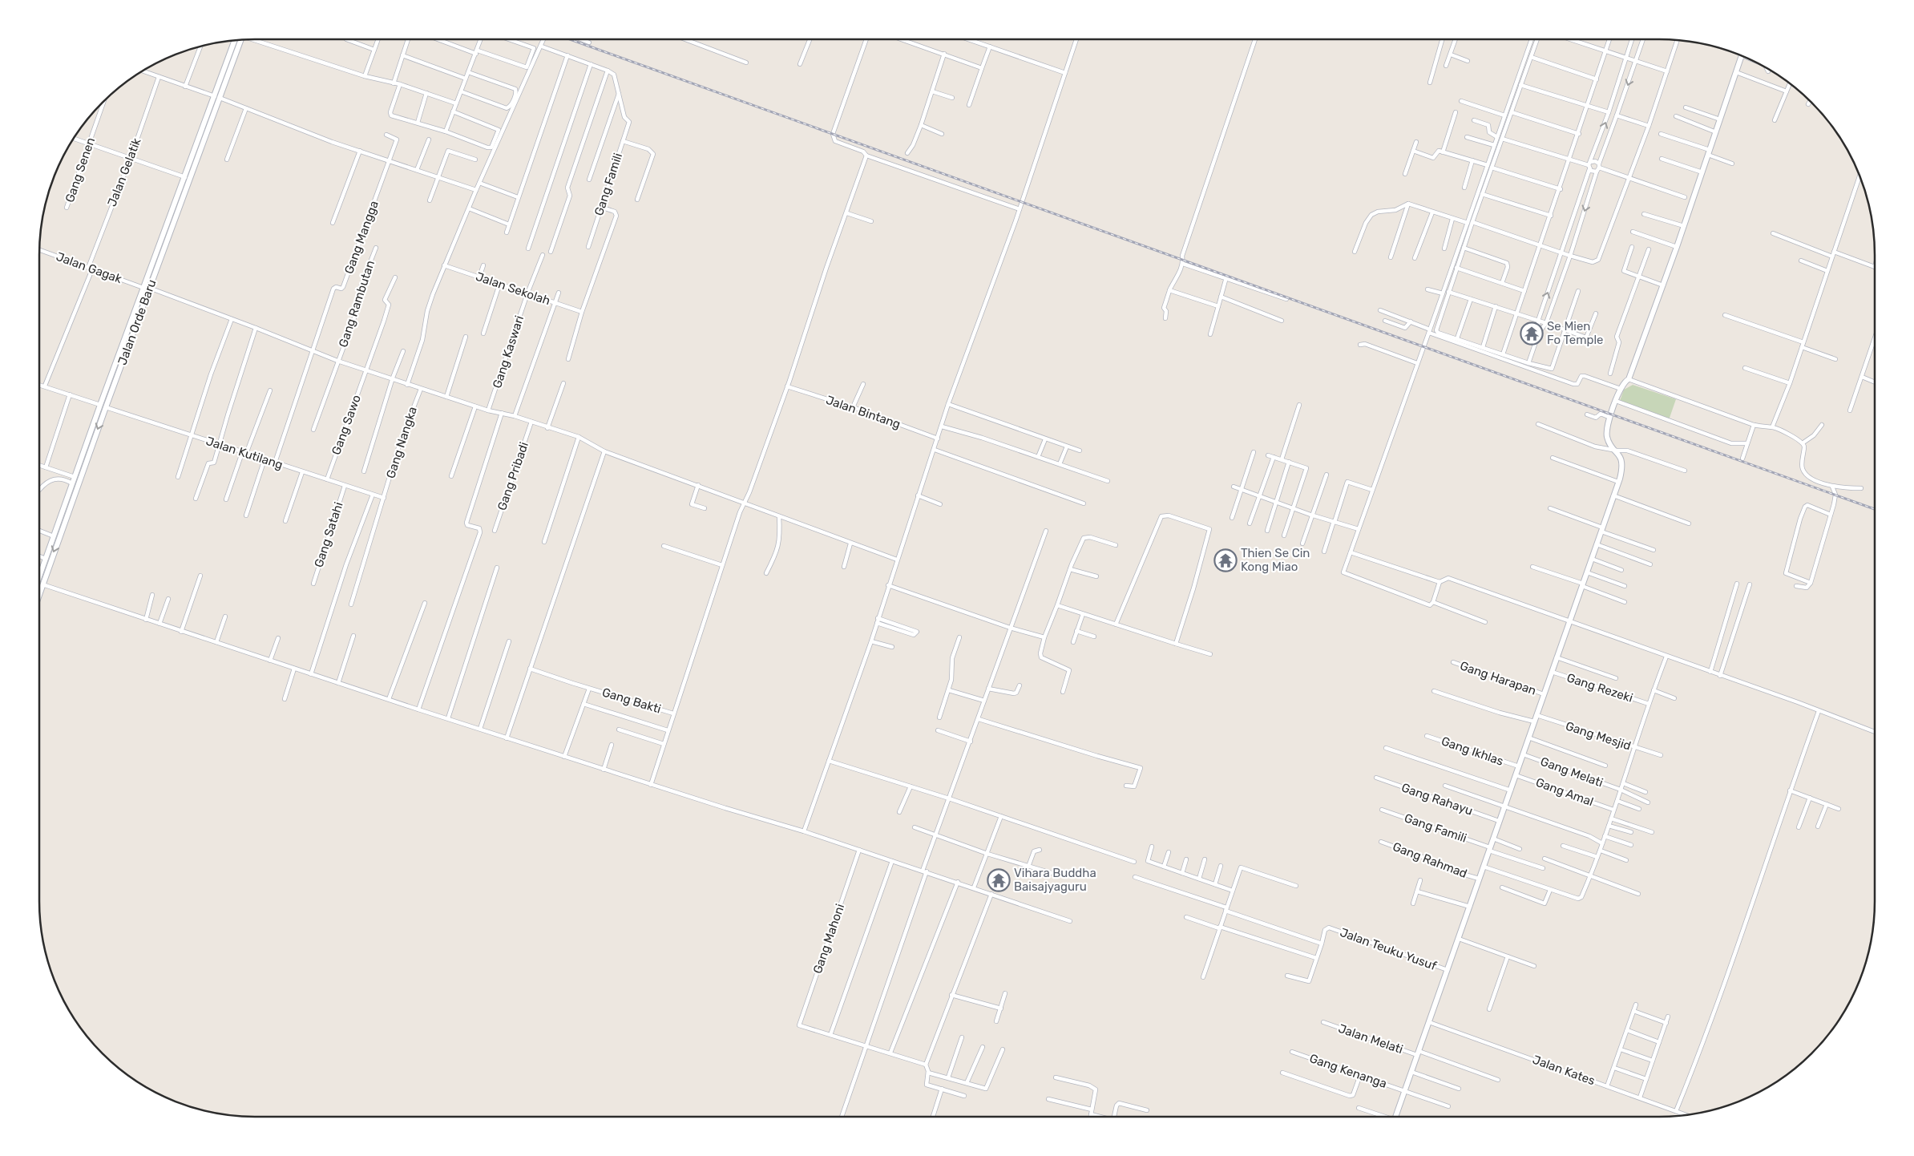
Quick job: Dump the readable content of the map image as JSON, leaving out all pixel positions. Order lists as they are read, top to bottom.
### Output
{
  "streets": {
    "main road": ["Jalan Orde Baru"],
    "street": [
      "Gang Senen",
      "Jalan Gelatik",
      "Gang Famili",
      "Gang Mangga",
      "Jalan Gagak",
      "Jalan Sekolah",
      "Gang Rambutan",
      "Gang Kaswari",
      "Jalan Bintang",
      "Gang Sawo",
      "Gang Nangka",
      "Jalan Kutilang",
      "Gang Pribadi",
      "Gang Satahi",
      "Gang Harapan",
      "Gang Rezeki",
      "Gang Bakti",
      "Gang Mesjid",
      "Gang Ikhlas",
      "Gang Melati",
      "Gang Amal",
      "Gang Rahayu",
      "Gang Rahmad",
      "Gang Mahoni",
      "Jalan Teuku Yusuf",
      "Jalan Melati",
      "Jalan Kates",
      "Gang Kenanga"
    ]
  },
  "crossings": [
    ["Jalan Gelatik", "Jalan Gagak"],
    ["Jalan Gelatik", "Jalan Kutilang"],
    ["Gang Mangga", "Jalan Gagak"],
    ["Jalan Gagak", "Gang Rambutan"],
    ["Jalan Gagak", "Jalan Orde Baru"],
    ["Jalan Gagak", "Gang Kaswari"],
    ["Jalan Gagak", "Gang Sawo"],
    ["Jalan Gagak", "Gang Nangka"],
    ["Jalan Gagak", "Gang Pribadi"],
    ["Jalan Sekolah", "Gang Kaswari"],
    ["Jalan Orde Baru", "Jalan Kutilang"],
    ["Gang Sawo", "Jalan Kutilang"],
    ["Gang Nangka", "Jalan Kutilang"],
    ["Jalan Kutilang", "Gang Satahi"]
  ],
  "places": {
    "temple": ["Se Mien Fo Temple", "Thien Se Cin Kong Miao", "Vihara Buddha Baisajyaguru"]
  }
}
